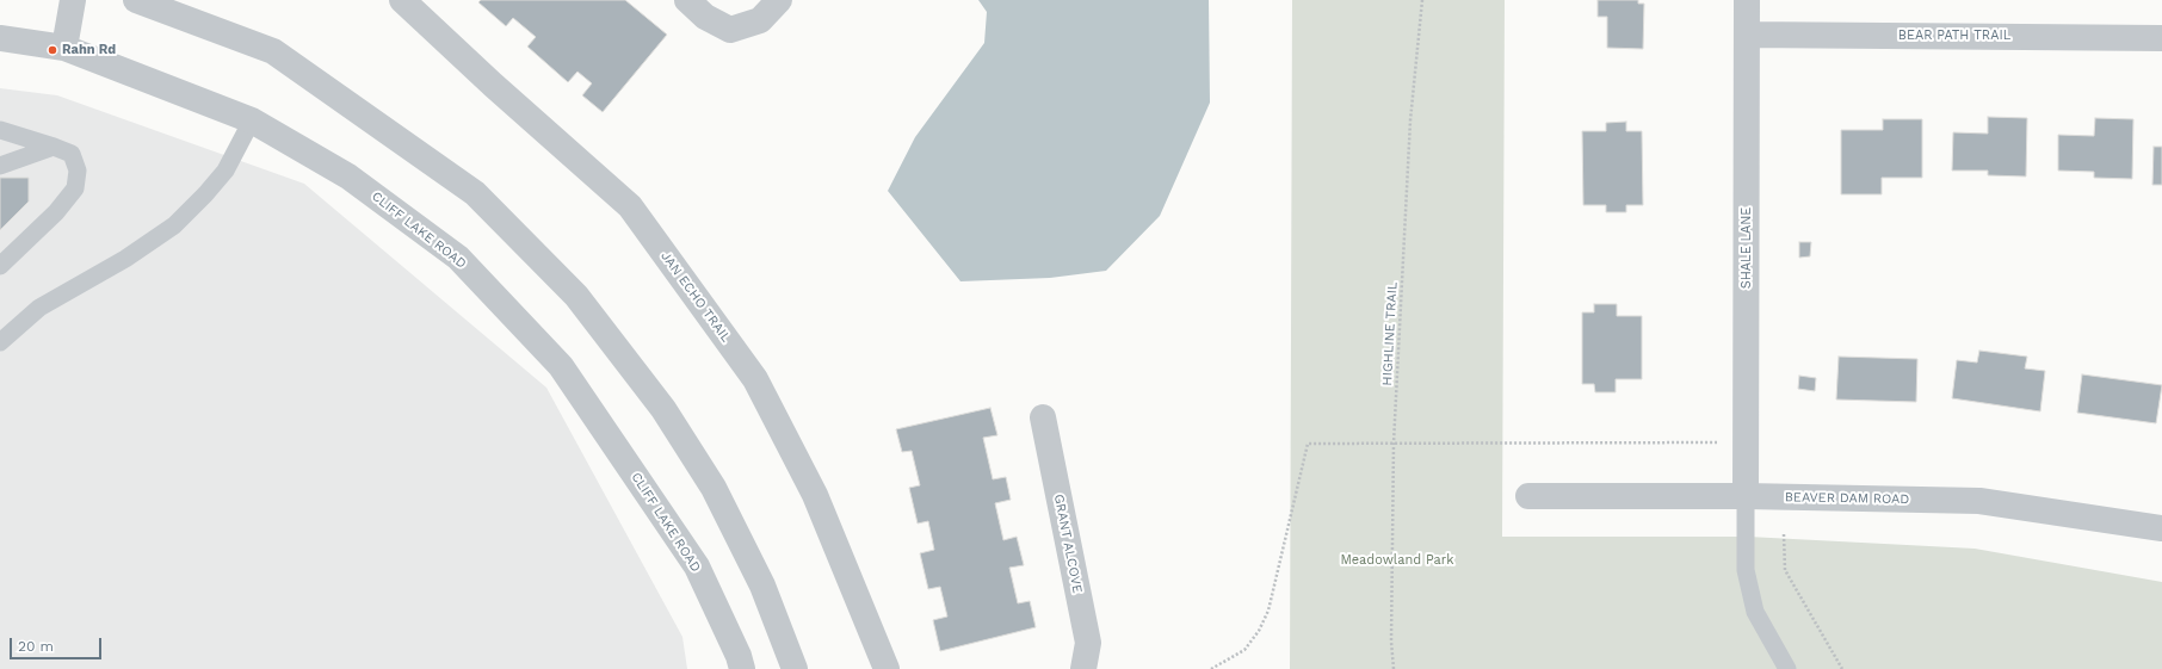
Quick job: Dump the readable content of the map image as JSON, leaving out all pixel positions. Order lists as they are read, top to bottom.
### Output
{
  "streets": {
    "street": [
      "BEAR PATH TRAIL",
      "CLIFF LAKE ROAD",
      "SHALE LANE",
      "JAN ECHO TRAIL",
      "BEAVER DAM ROAD",
      "GRANT ALCOVE"
    ],
    "path": ["HIGHLINE TRAIL"]
  },
  "crossings": [
    ["BEAR PATH TRAIL", "SHALE LANE"],
    ["SHALE LANE", "BEAVER DAM ROAD"]
  ],
  "parks": ["Meadowland Park"],
  "places": ["Rahn Rd"],
  "scale_bar": "20 m"
}
